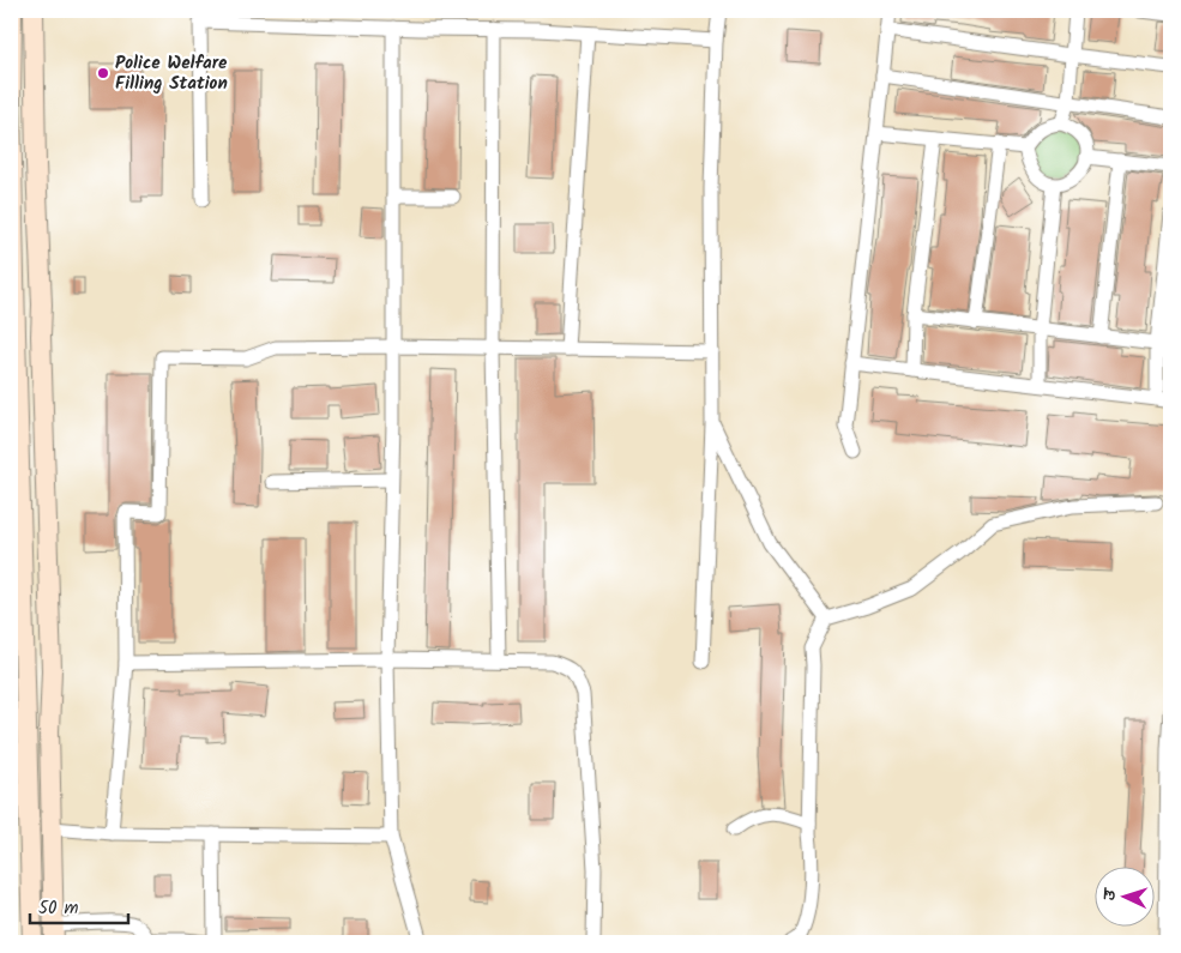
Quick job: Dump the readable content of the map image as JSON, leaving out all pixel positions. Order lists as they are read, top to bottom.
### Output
{
  "places": ["Police Welfare Filling Station"],
  "scale_bar": "50 m",
  "north": "left"
}
